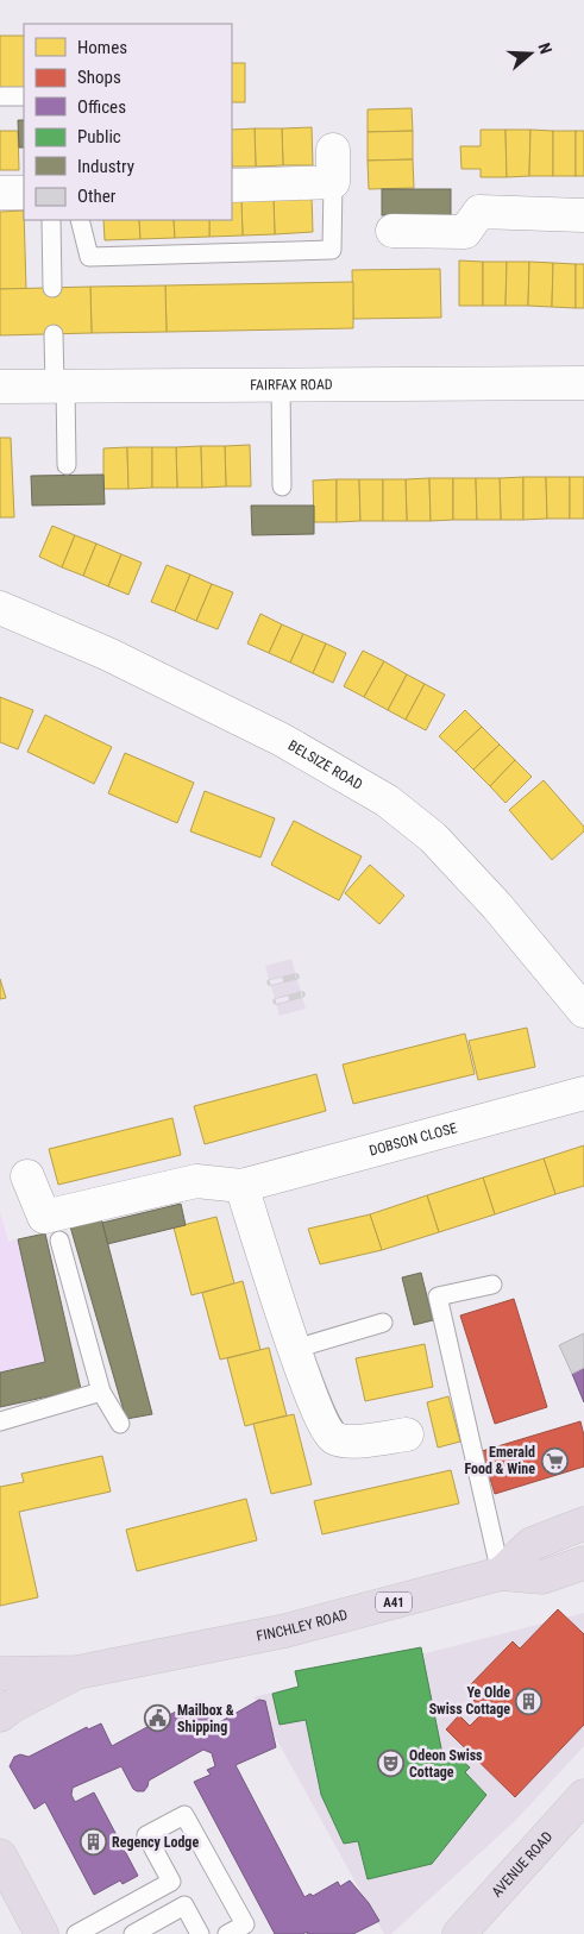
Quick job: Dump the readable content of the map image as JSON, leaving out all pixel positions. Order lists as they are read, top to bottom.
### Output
{
  "streets": {
    "highway": ["A41", "FINCHLEY ROAD", "AVENUE ROAD"],
    "street": ["FAIRFAX ROAD", "BELSIZE ROAD", "DOBSON CLOSE"]
  },
  "crossings": [
    ["A41", "FINCHLEY ROAD"]
  ],
  "places": {
    "supermarket": ["Emerald Food & Wine"],
    "building": ["Ye Olde Swiss Cottage", "Regency Lodge"],
    "public building": ["Mailbox & Shipping"],
    "theatre": ["Odeon Swiss Cottage"]
  },
  "legend": [
    "Homes",
    "Shops",
    "Offices",
    "Public",
    "Industry",
    "Other"
  ],
  "north": "right"
}
